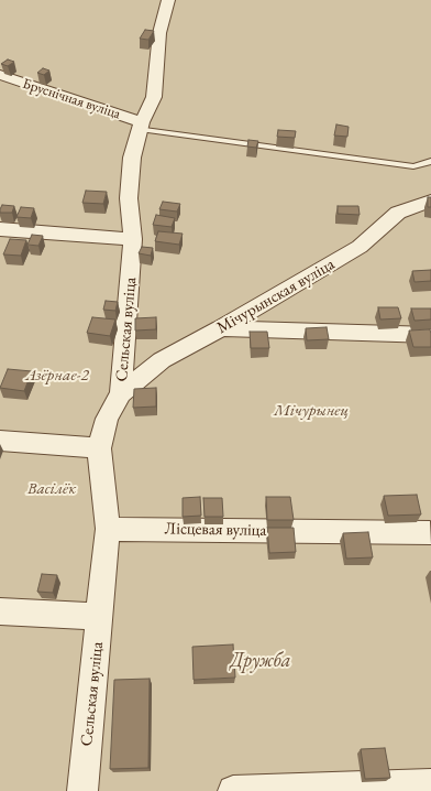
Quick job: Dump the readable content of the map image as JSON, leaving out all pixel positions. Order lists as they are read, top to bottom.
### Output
{
  "streets": {
    "street": [
      "Бруснічная вуліца",
      "Мічурынская вуліца",
      "Сельская вуліца",
      "Лісцевая вуліца"
    ]
  },
  "crossings": [
    ["Бруснічная вуліца", "Сельская вуліца"],
    ["Мічурынская вуліца", "Сельская вуліца"],
    ["Сельская вуліца", "Лісцевая вуліца"]
  ],
  "parks": [
    "Азёрнае-2",
    "Мічурынец",
    "Васілёк",
    "Дружба"
  ]
}
